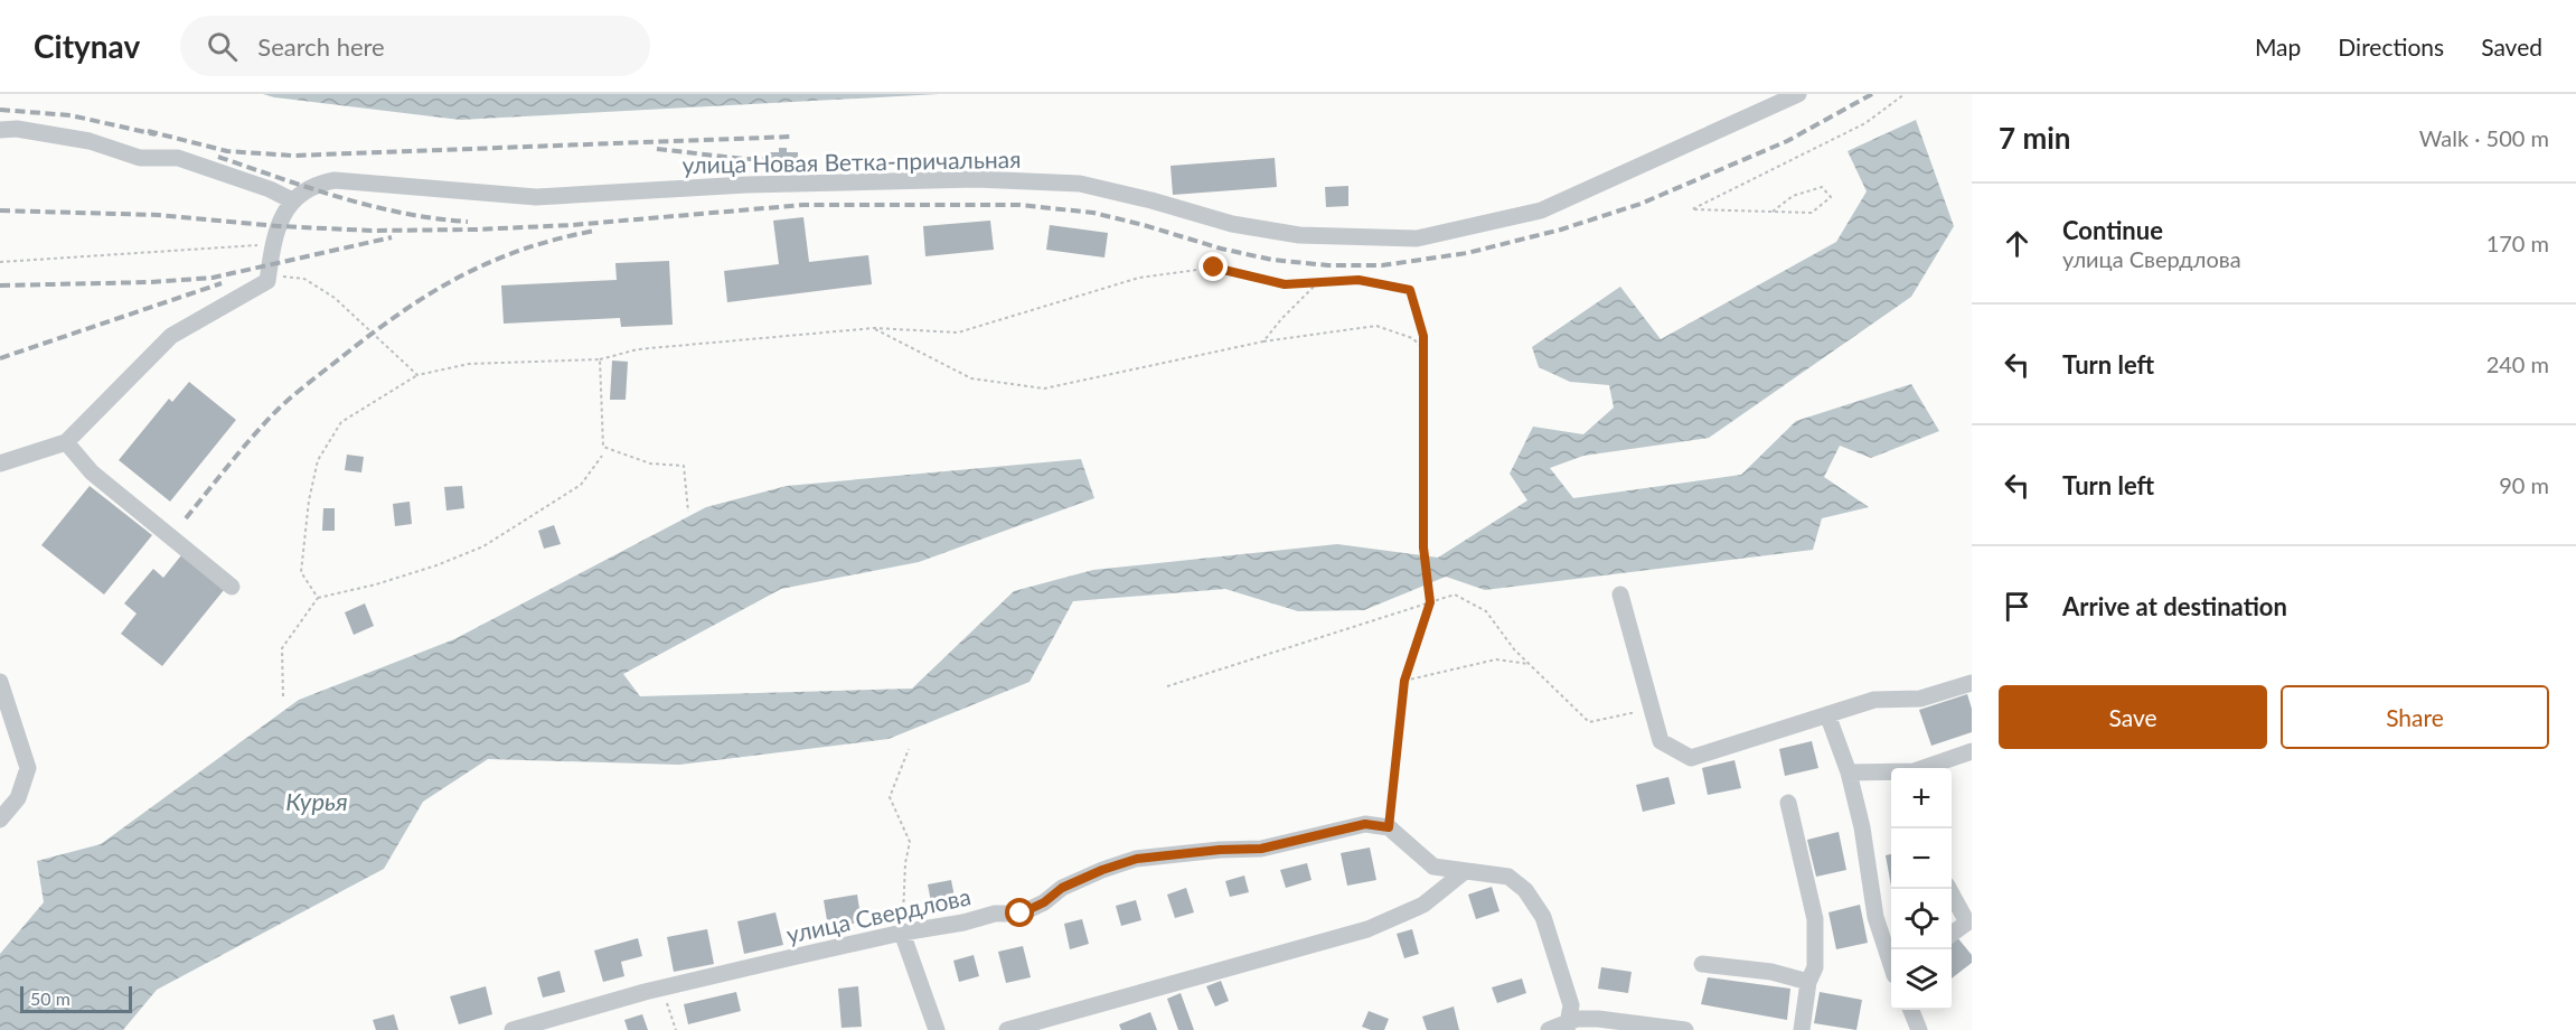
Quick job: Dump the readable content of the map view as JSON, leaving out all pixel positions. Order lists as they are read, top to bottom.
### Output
{
  "streets": {
    "street": ["улица Новая Ветка-причальная", "улица Свердлова"]
  },
  "water": ["Курья"],
  "scale_bar": "50 m",
  "page": {
    "header": "Citynav",
    "search": "Search here",
    "nav": ["Map", "Directions", "Saved"],
    "heading": ["7 min", "Walk · 500 m"],
    "list": [
      ["Continue", "улица Свердлова", "170 m"],
      ["Turn left", "240 m"],
      ["Turn left", "90 m"],
      "Arrive at destination"
    ],
    "buttons": ["Save", "Share"],
    "map_buttons": ["+", "−"],
    "scale": "50 m"
  }
}
